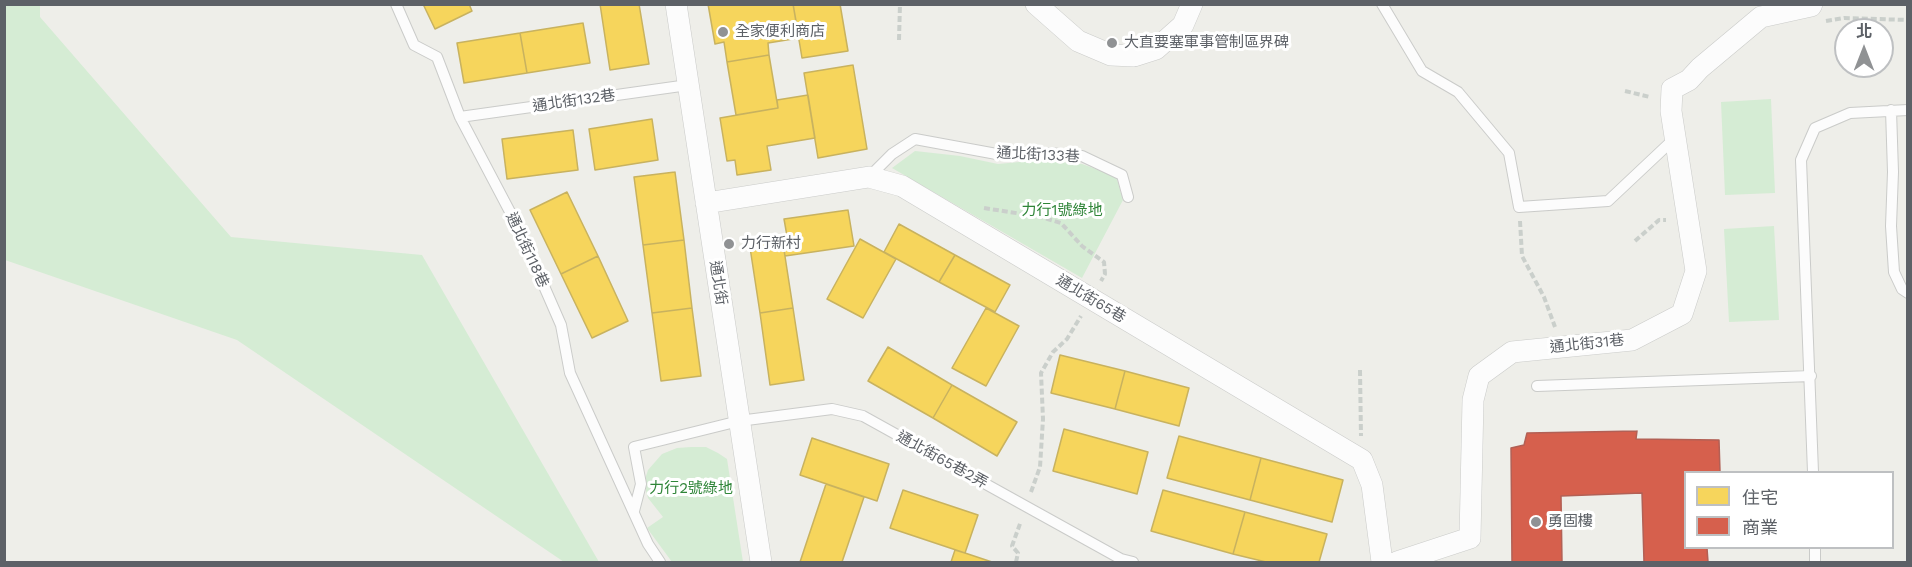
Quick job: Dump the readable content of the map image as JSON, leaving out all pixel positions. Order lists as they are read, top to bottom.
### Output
{
  "streets": {
    "street": ["通北街", "通北街65巷", "通北街31巷"],
    "lane": [
      "通北街132巷",
      "通北街133巷",
      "通北街118巷",
      "通北街65巷2弄"
    ]
  },
  "crossings": [
    ["通北街132巷", "通北街118巷"],
    ["通北街132巷", "通北街"],
    ["通北街133巷", "通北街65巷"],
    ["通北街", "通北街65巷"],
    ["通北街", "通北街65巷2弄"]
  ],
  "parks": ["力行1號綠地", "力行2號綠地"],
  "places": [
    "全家便利商店",
    "大直要塞軍事管制區界碑",
    "力行新村",
    "勇固樓"
  ],
  "legend": ["住宅", "商業"],
  "north": "top"
}
